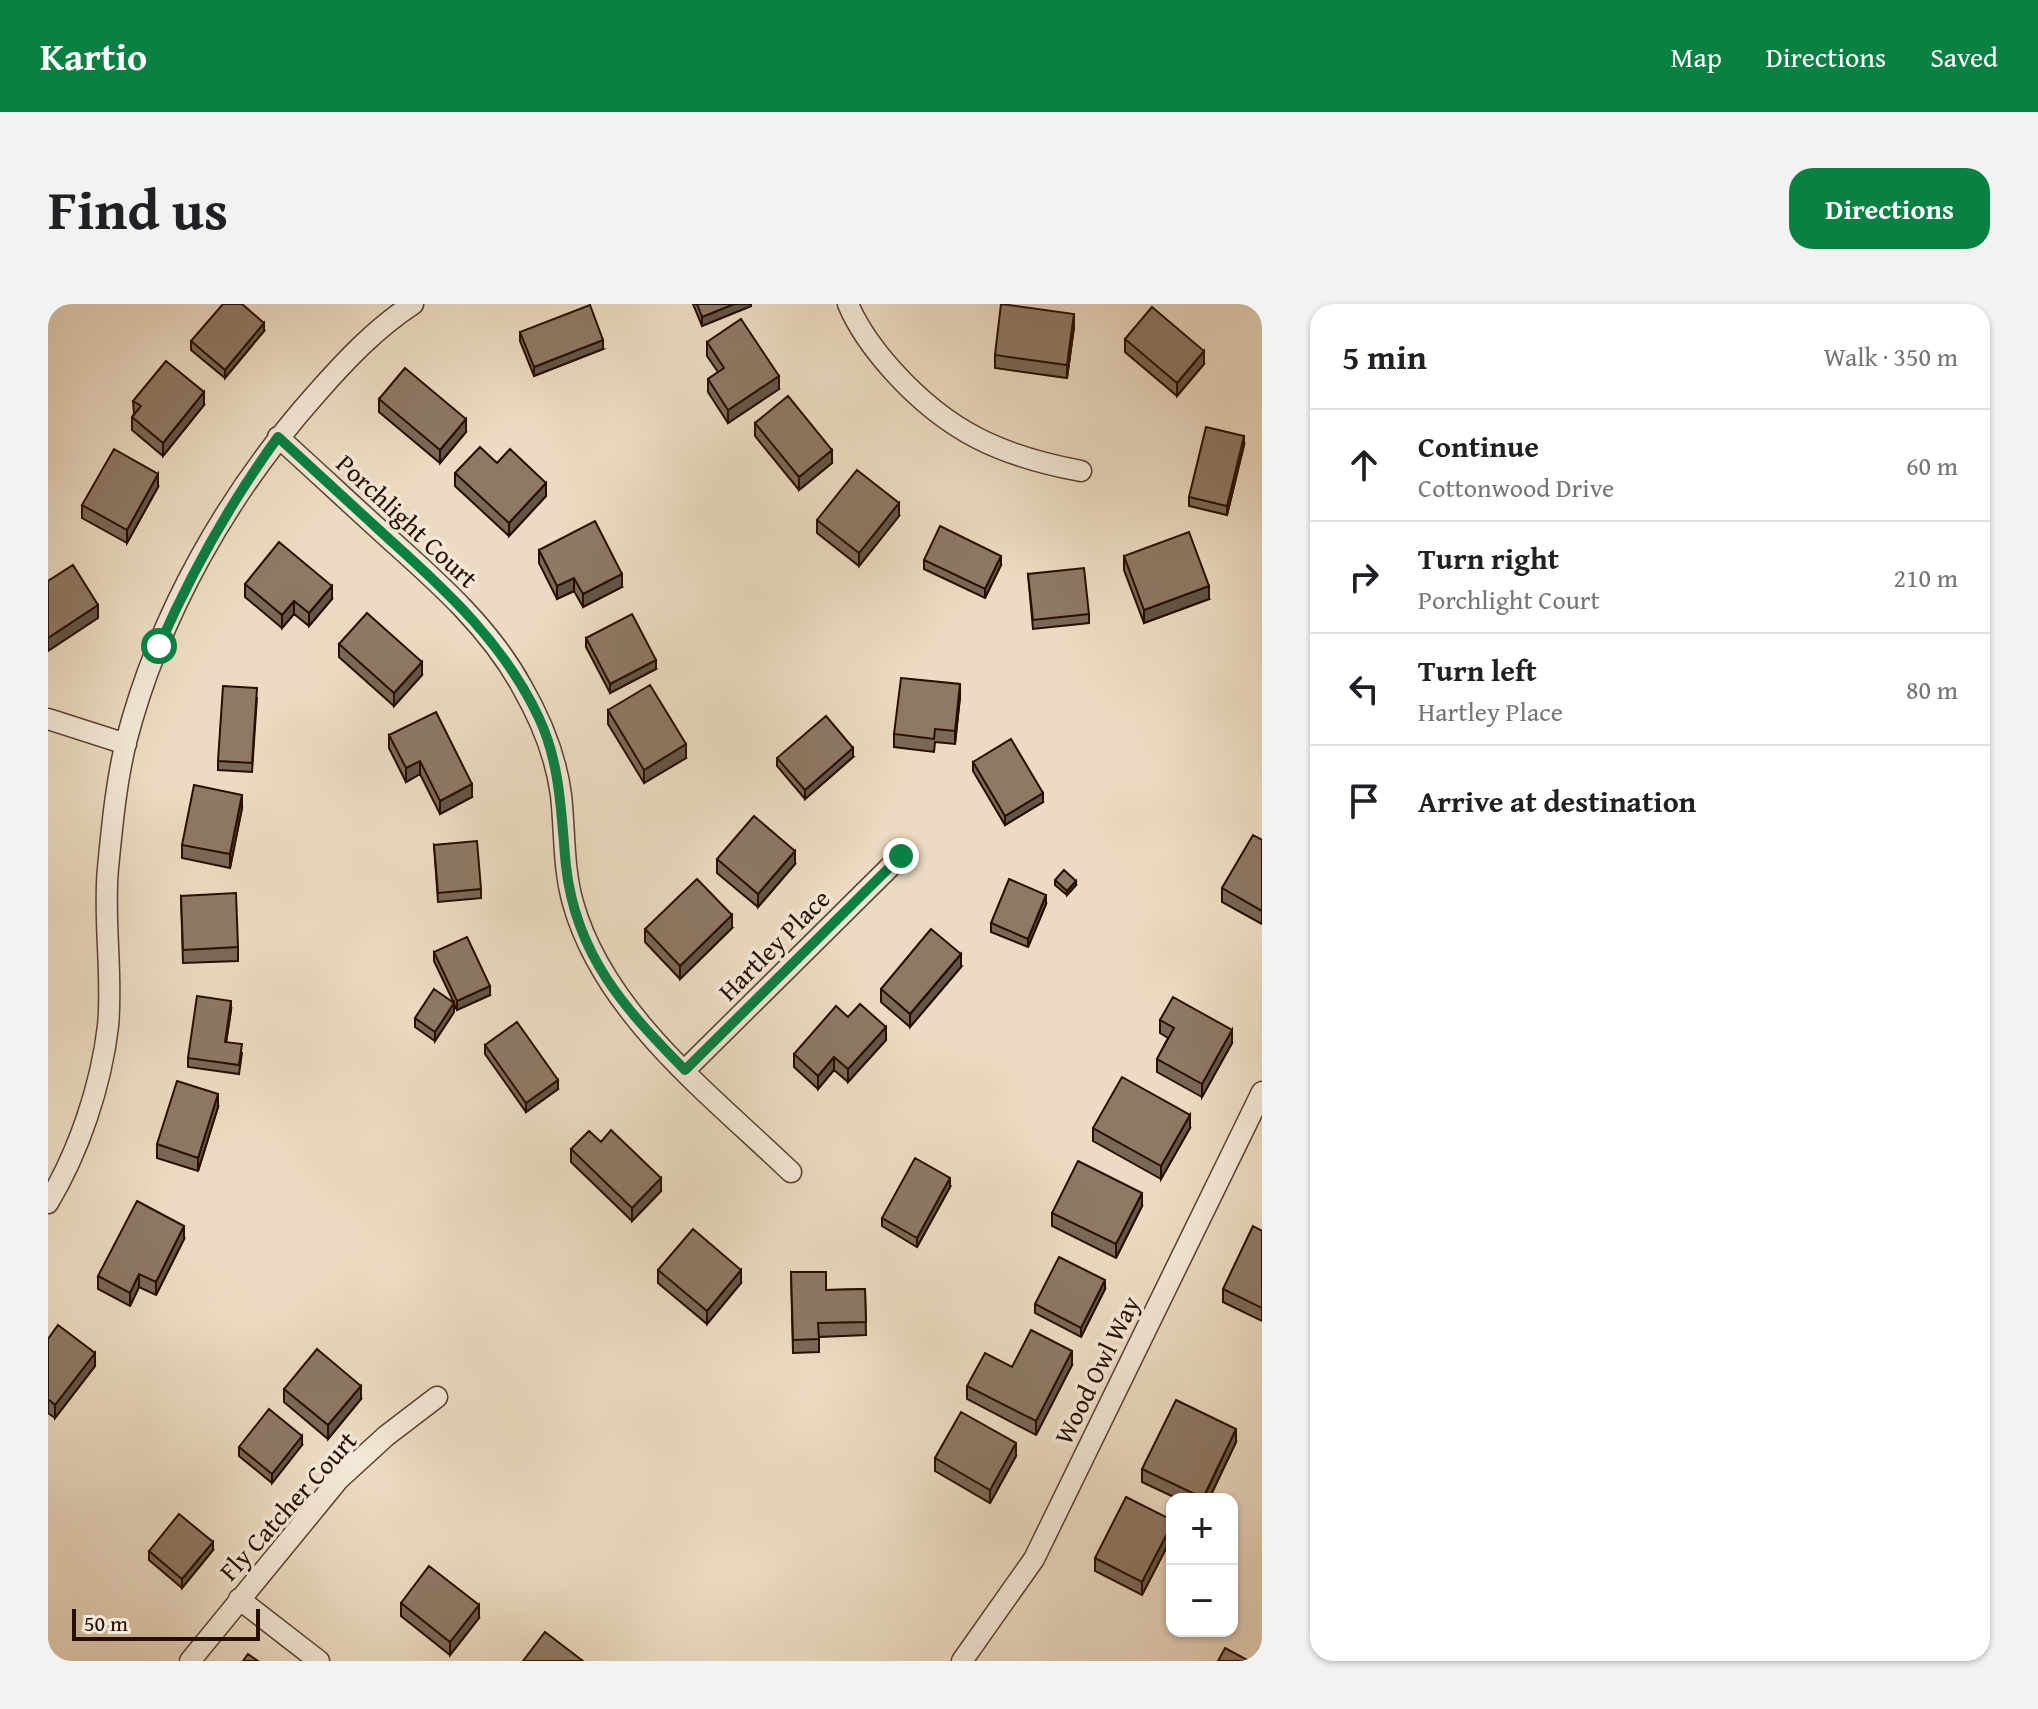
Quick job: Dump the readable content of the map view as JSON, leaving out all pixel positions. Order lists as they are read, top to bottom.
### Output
{
  "streets": {
    "street": [
      "Porchlight Court",
      "Hartley Place",
      "Wood Owl Way",
      "Fly Catcher Court"
    ]
  },
  "crossings": [
    ["Porchlight Court", "Hartley Place"]
  ],
  "scale_bar": "50 m",
  "page": {
    "header": "Kartio",
    "nav": ["Map", "Directions", "Saved"],
    "title": "Find us",
    "buttons": "Directions",
    "heading": ["5 min", "Walk · 350 m"],
    "list": [
      ["Continue", "Cottonwood Drive", "60 m"],
      ["Turn right", "Porchlight Court", "210 m"],
      ["Turn left", "Hartley Place", "80 m"],
      "Arrive at destination"
    ],
    "map_buttons": ["+", "−"],
    "scale": "50 m"
  }
}
